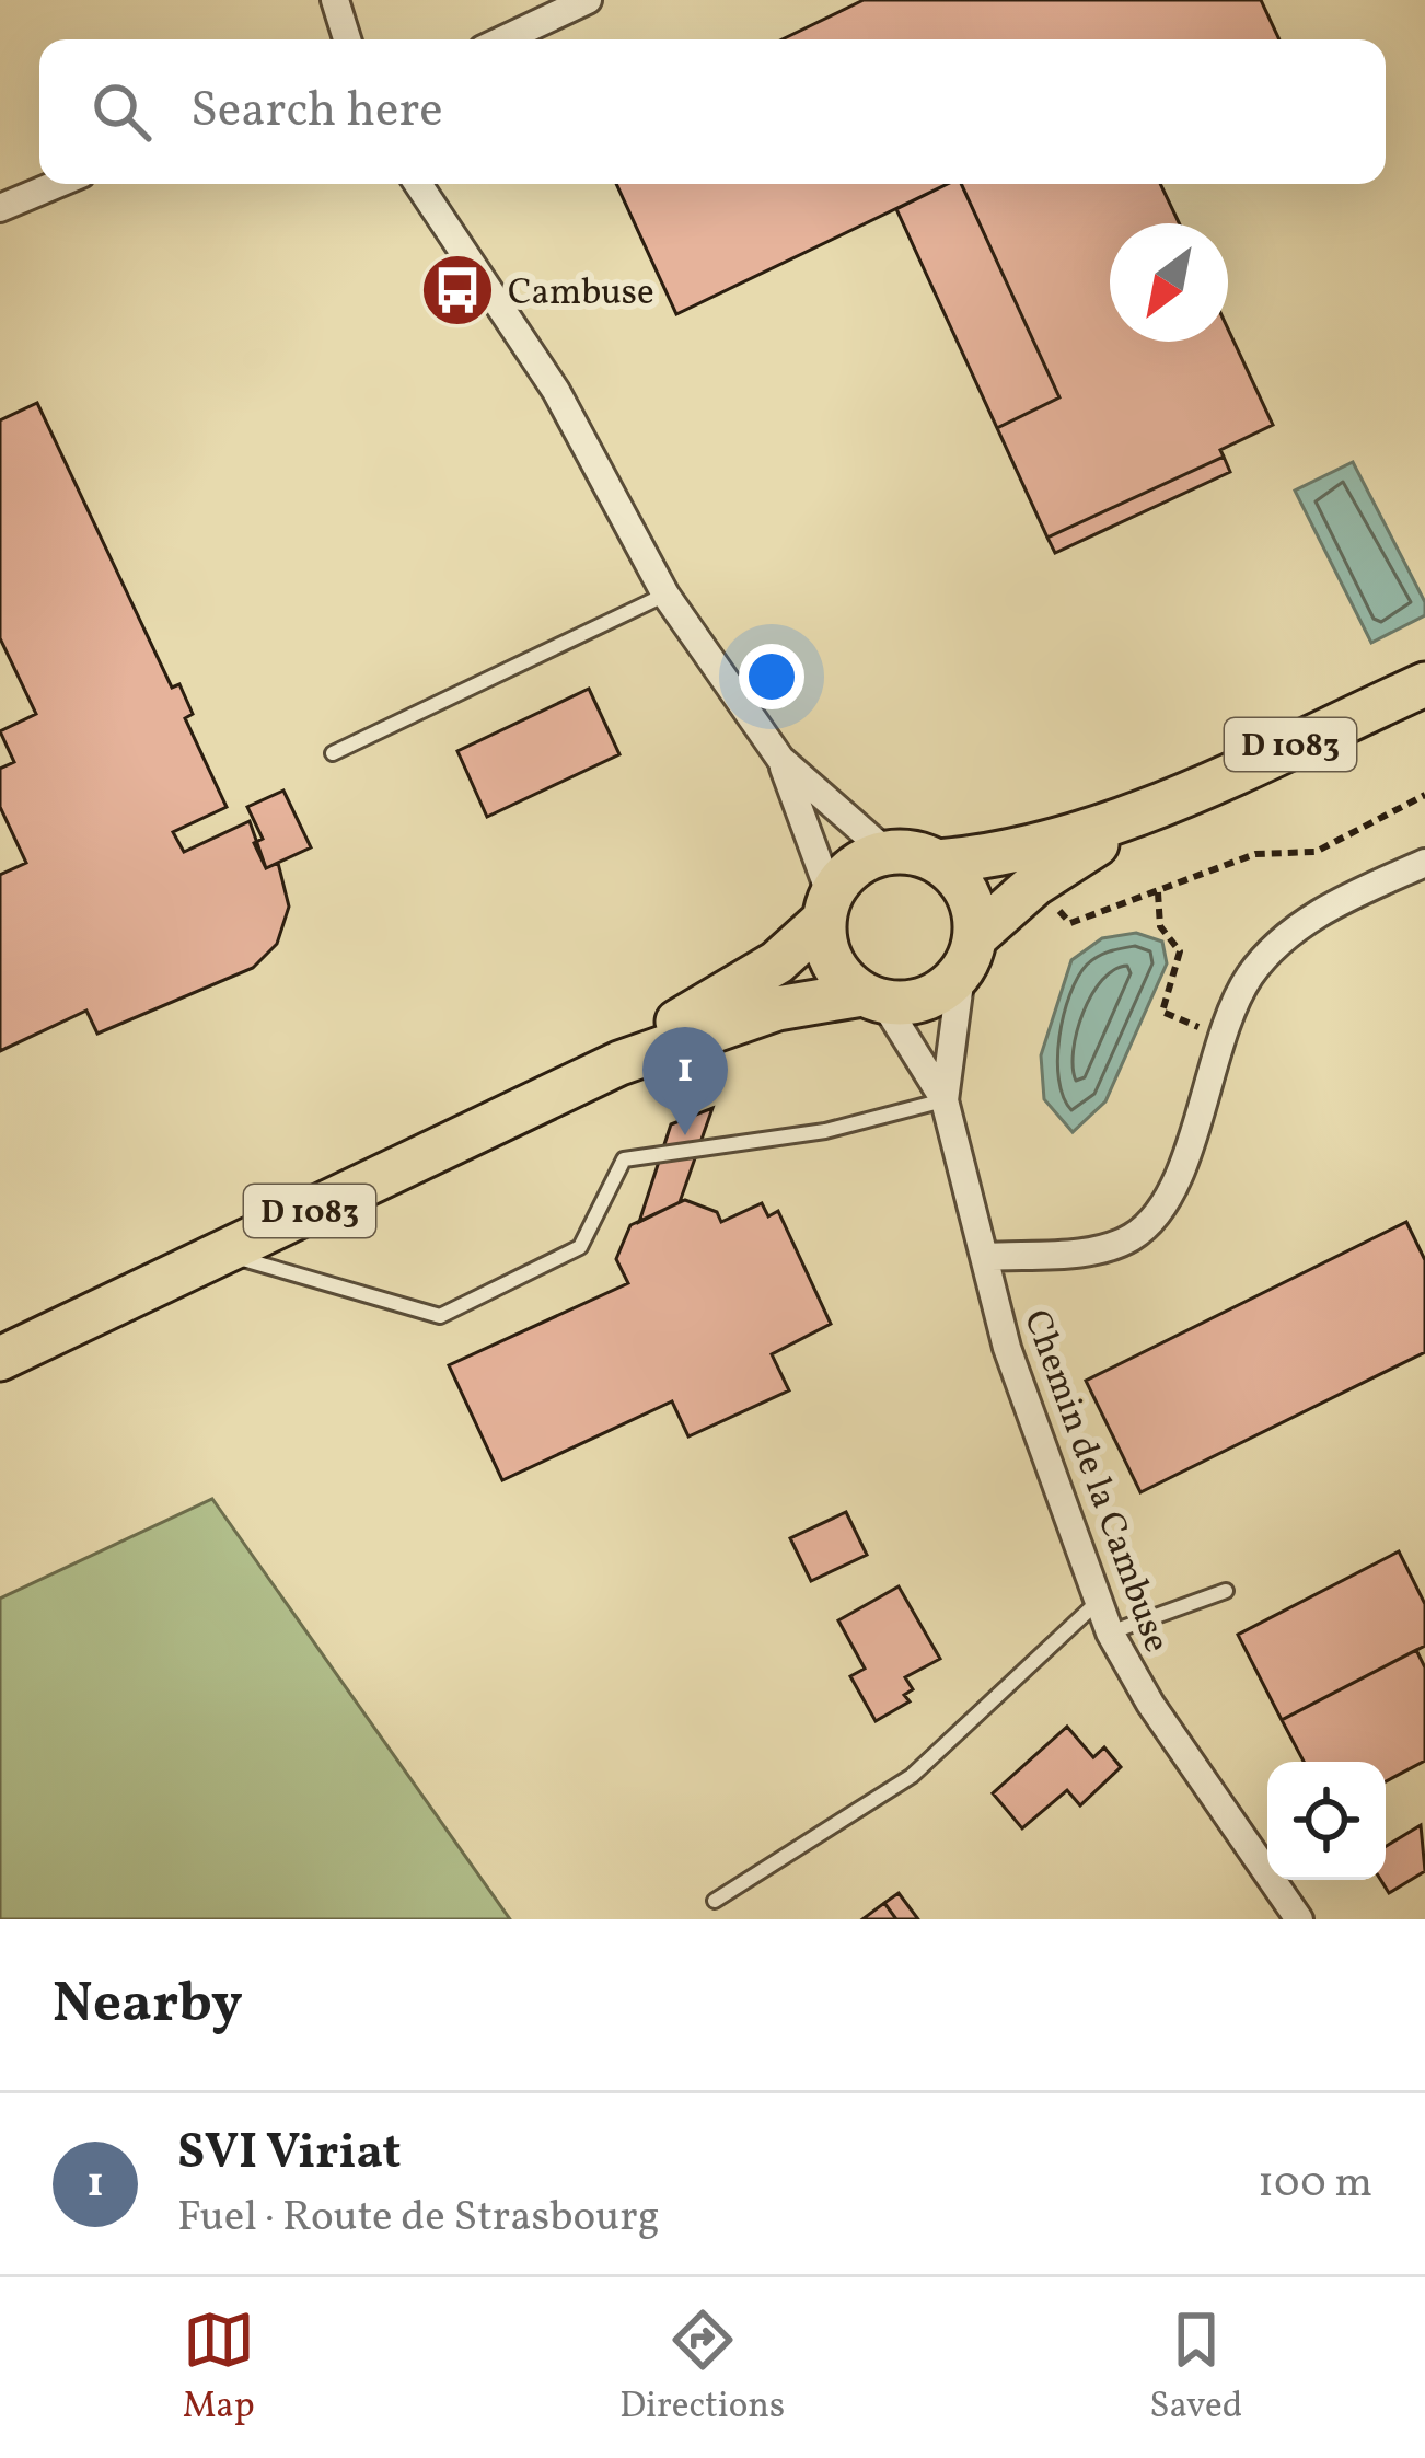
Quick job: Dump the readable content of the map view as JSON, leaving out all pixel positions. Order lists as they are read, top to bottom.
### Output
{
  "streets": {
    "main road": ["D 1083"],
    "street": ["Chemin de la Cambuse"]
  },
  "crossings": [
    ["D 1083", "Chemin de la Cambuse"]
  ],
  "places": {
    "bus stop": ["Cambuse"]
  },
  "north": "bottom left",
  "page": {
    "search": "Search here",
    "pins": "1",
    "heading": "Nearby",
    "list": [
      {
        "mark": "1",
        "name": "SVI Viriat",
        "note": "Fuel · Route de Strasbourg",
        "value": "100 m"
      }
    ],
    "nav": ["Map", "Directions", "Saved"]
  }
}
